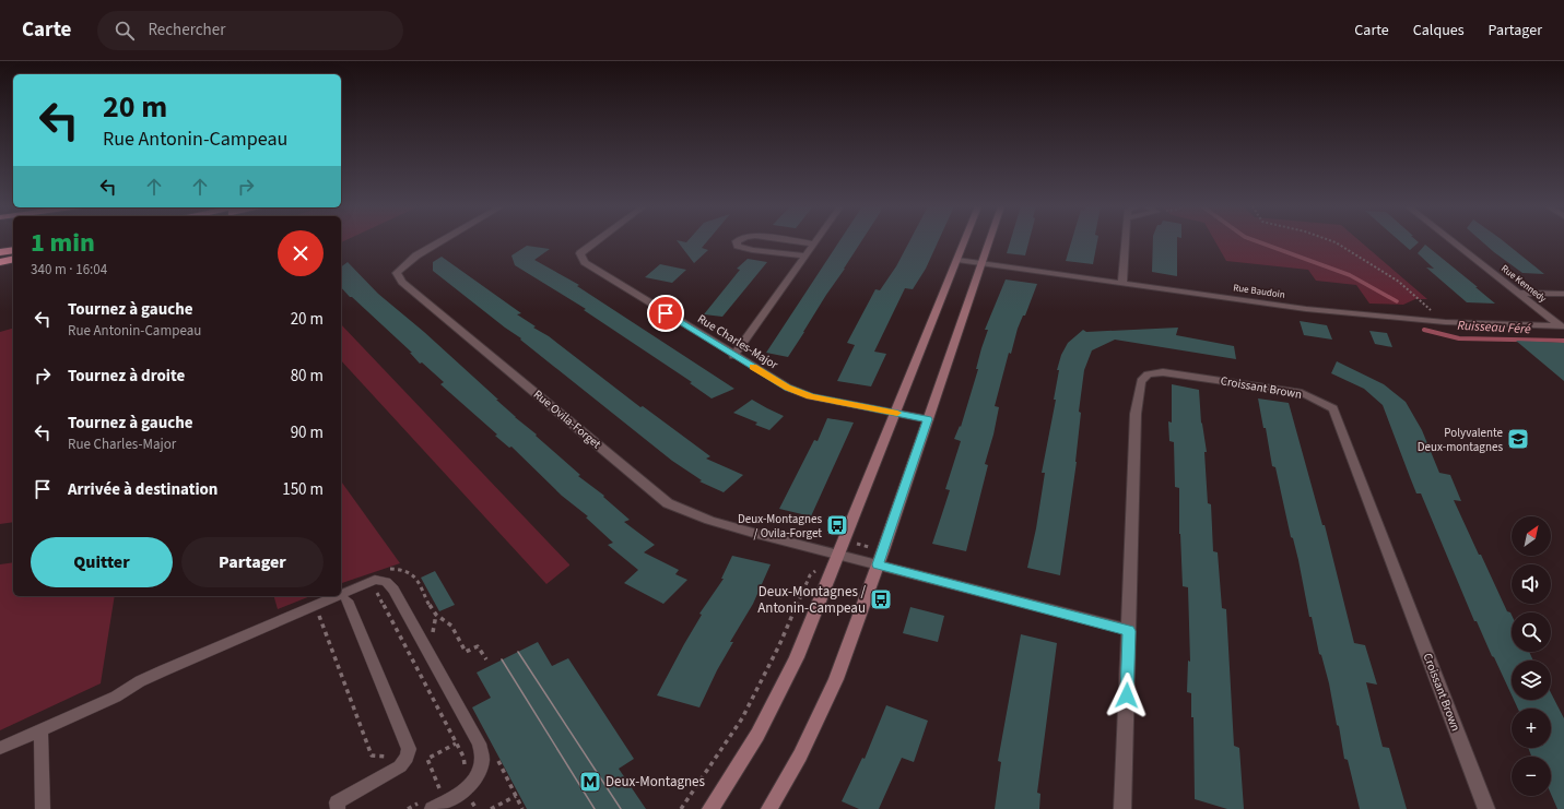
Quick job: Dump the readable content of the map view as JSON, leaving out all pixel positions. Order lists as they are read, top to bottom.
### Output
{
  "streets": {
    "street": [
      "Rue Kennedy",
      "Rue Baudoin",
      "Rue Charles-Major",
      "Croissant Brown",
      "Rue Ovila-Forget"
    ]
  },
  "crossings": [
    ["Rue Kennedy", "Rue Baudoin"],
    ["Croissant Brown", "Rue Ovila-Forget"]
  ],
  "water": ["Ruisseau Féré"],
  "places": {
    "school or university": ["Polyvalente Deux-montagnes"],
    "bus stop": ["Deux-Montagnes / Ovila-Forget", "Deux-Montagnes / Antonin-Campeau"],
    "metro station": ["Deux-Montagnes"]
  },
  "north": "top right",
  "page": {
    "header": "Carte",
    "search": "Rechercher",
    "nav": ["Carte", "Calques", "Partager"],
    "turn": ["20 m", "Rue Antonin-Campeau"],
    "heading": ["1 min", "340 m · 16:04"],
    "list": [
      {
        "name": "Tournez à gauche",
        "note": "Rue Antonin-Campeau",
        "value": "20 m"
      },
      {
        "name": "Tournez à droite",
        "value": "80 m"
      },
      {
        "name": "Tournez à gauche",
        "note": "Rue Charles-Major",
        "value": "90 m"
      },
      {
        "name": "Arrivée à destination",
        "value": "150 m"
      }
    ],
    "map_buttons": ["+", "−"],
    "buttons": ["Quitter", "Partager"]
  }
}
